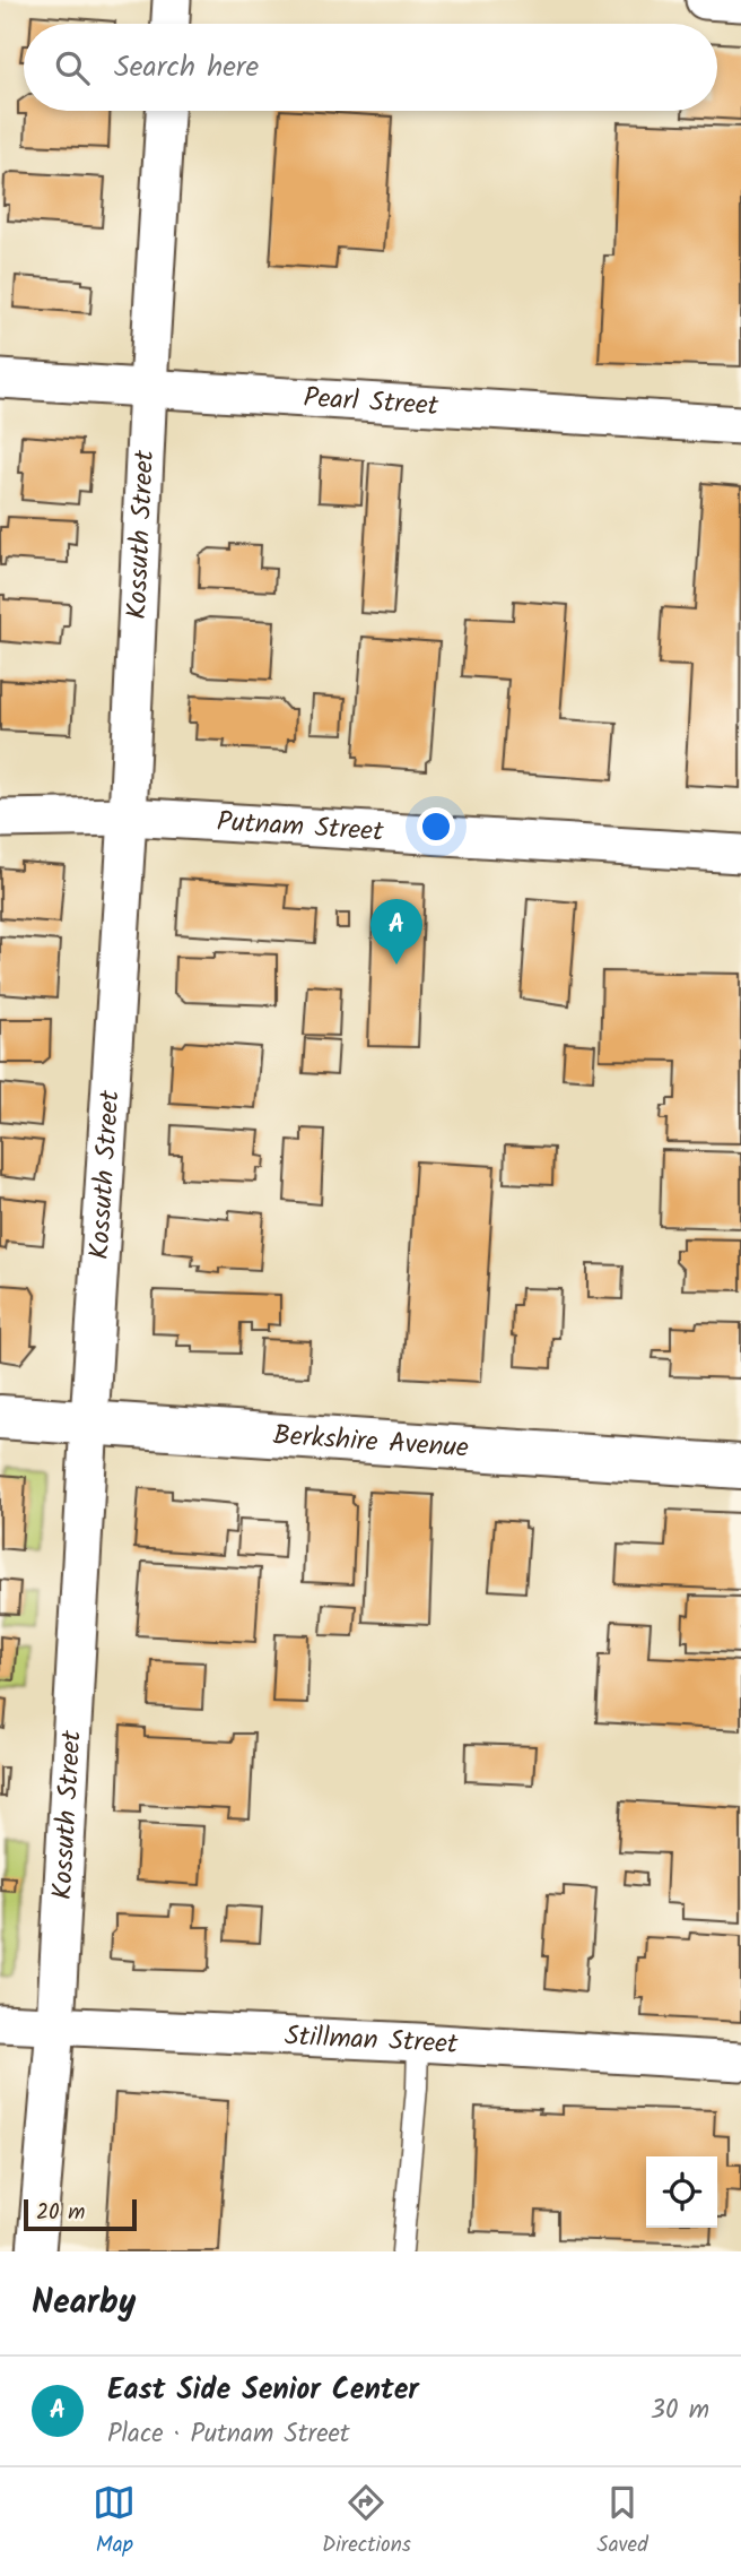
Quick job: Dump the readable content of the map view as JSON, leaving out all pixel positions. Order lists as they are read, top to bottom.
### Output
{
  "streets": {
    "street": [
      "Pearl Street",
      "Kossuth Street",
      "Putnam Street",
      "Berkshire Avenue",
      "Stillman Street"
    ]
  },
  "crossings": [
    ["Pearl Street", "Kossuth Street"],
    ["Kossuth Street", "Putnam Street"],
    ["Kossuth Street", "Berkshire Avenue"],
    ["Kossuth Street", "Stillman Street"]
  ],
  "scale_bar": "20 m",
  "page": {
    "search": "Search here",
    "pins": "A",
    "scale": "20 m",
    "heading": "Nearby",
    "list": [
      {
        "mark": "A",
        "name": "East Side Senior Center",
        "note": "Place · Putnam Street",
        "value": "30 m"
      }
    ],
    "nav": ["Map", "Directions", "Saved"]
  }
}
